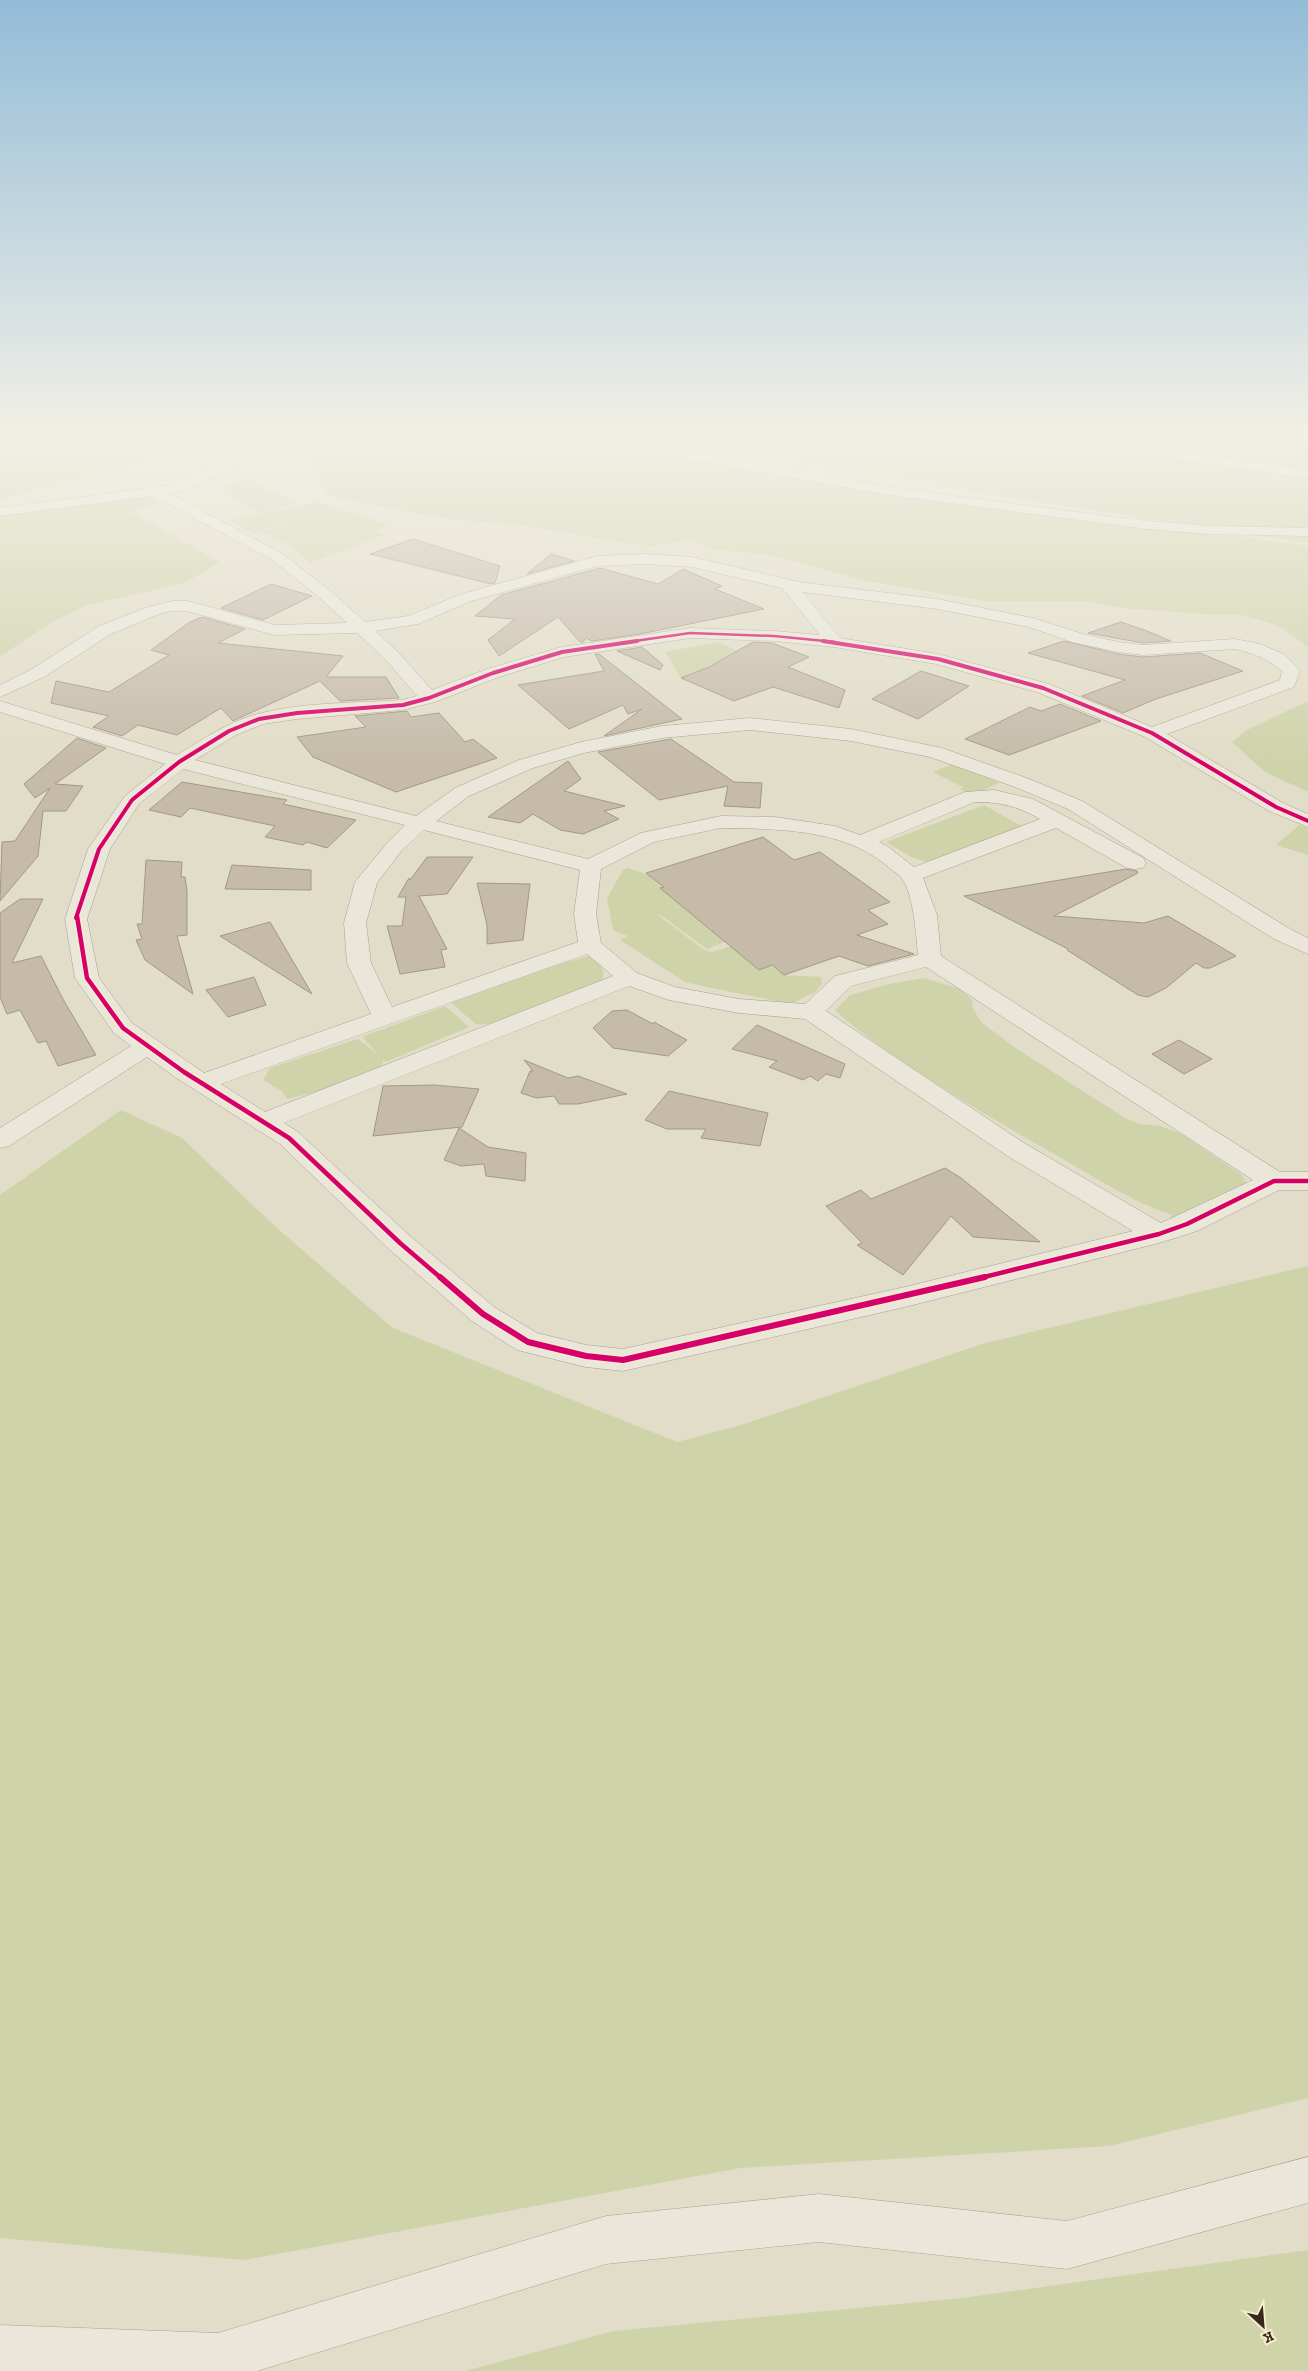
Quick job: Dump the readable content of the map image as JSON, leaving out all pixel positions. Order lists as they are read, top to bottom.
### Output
{
  "north": "bottom right"
}
